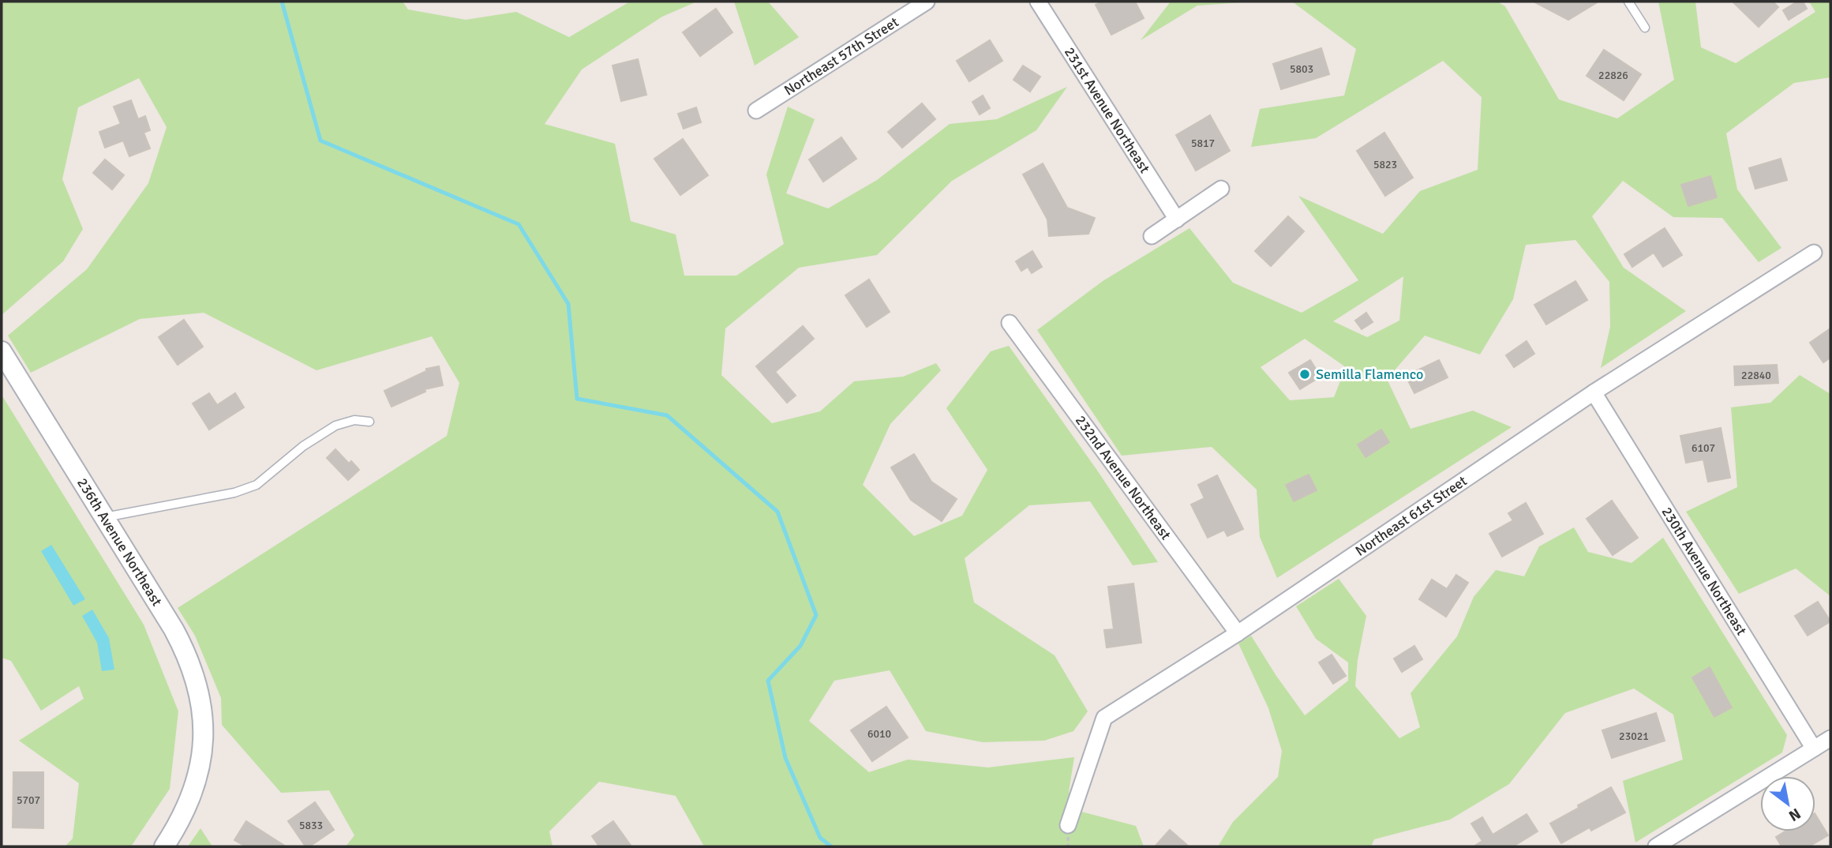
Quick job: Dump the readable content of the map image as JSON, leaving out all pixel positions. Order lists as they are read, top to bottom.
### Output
{
  "streets": {
    "street": [
      "Northeast 57th Street",
      "231st Avenue Northeast",
      "232nd Avenue Northeast",
      "Northeast 61st Street",
      "236th Avenue Northeast",
      "230th Avenue Northeast"
    ]
  },
  "crossings": [
    ["232nd Avenue Northeast", "Northeast 61st Street"],
    ["Northeast 61st Street", "230th Avenue Northeast"]
  ],
  "places": ["Semilla Flamenco"],
  "house_numbers": [
    "5803",
    "22826",
    "5817",
    "5823",
    "22840",
    "6107",
    "6010",
    "23021",
    "5707",
    "5833"
  ],
  "north": "bottom right"
}
